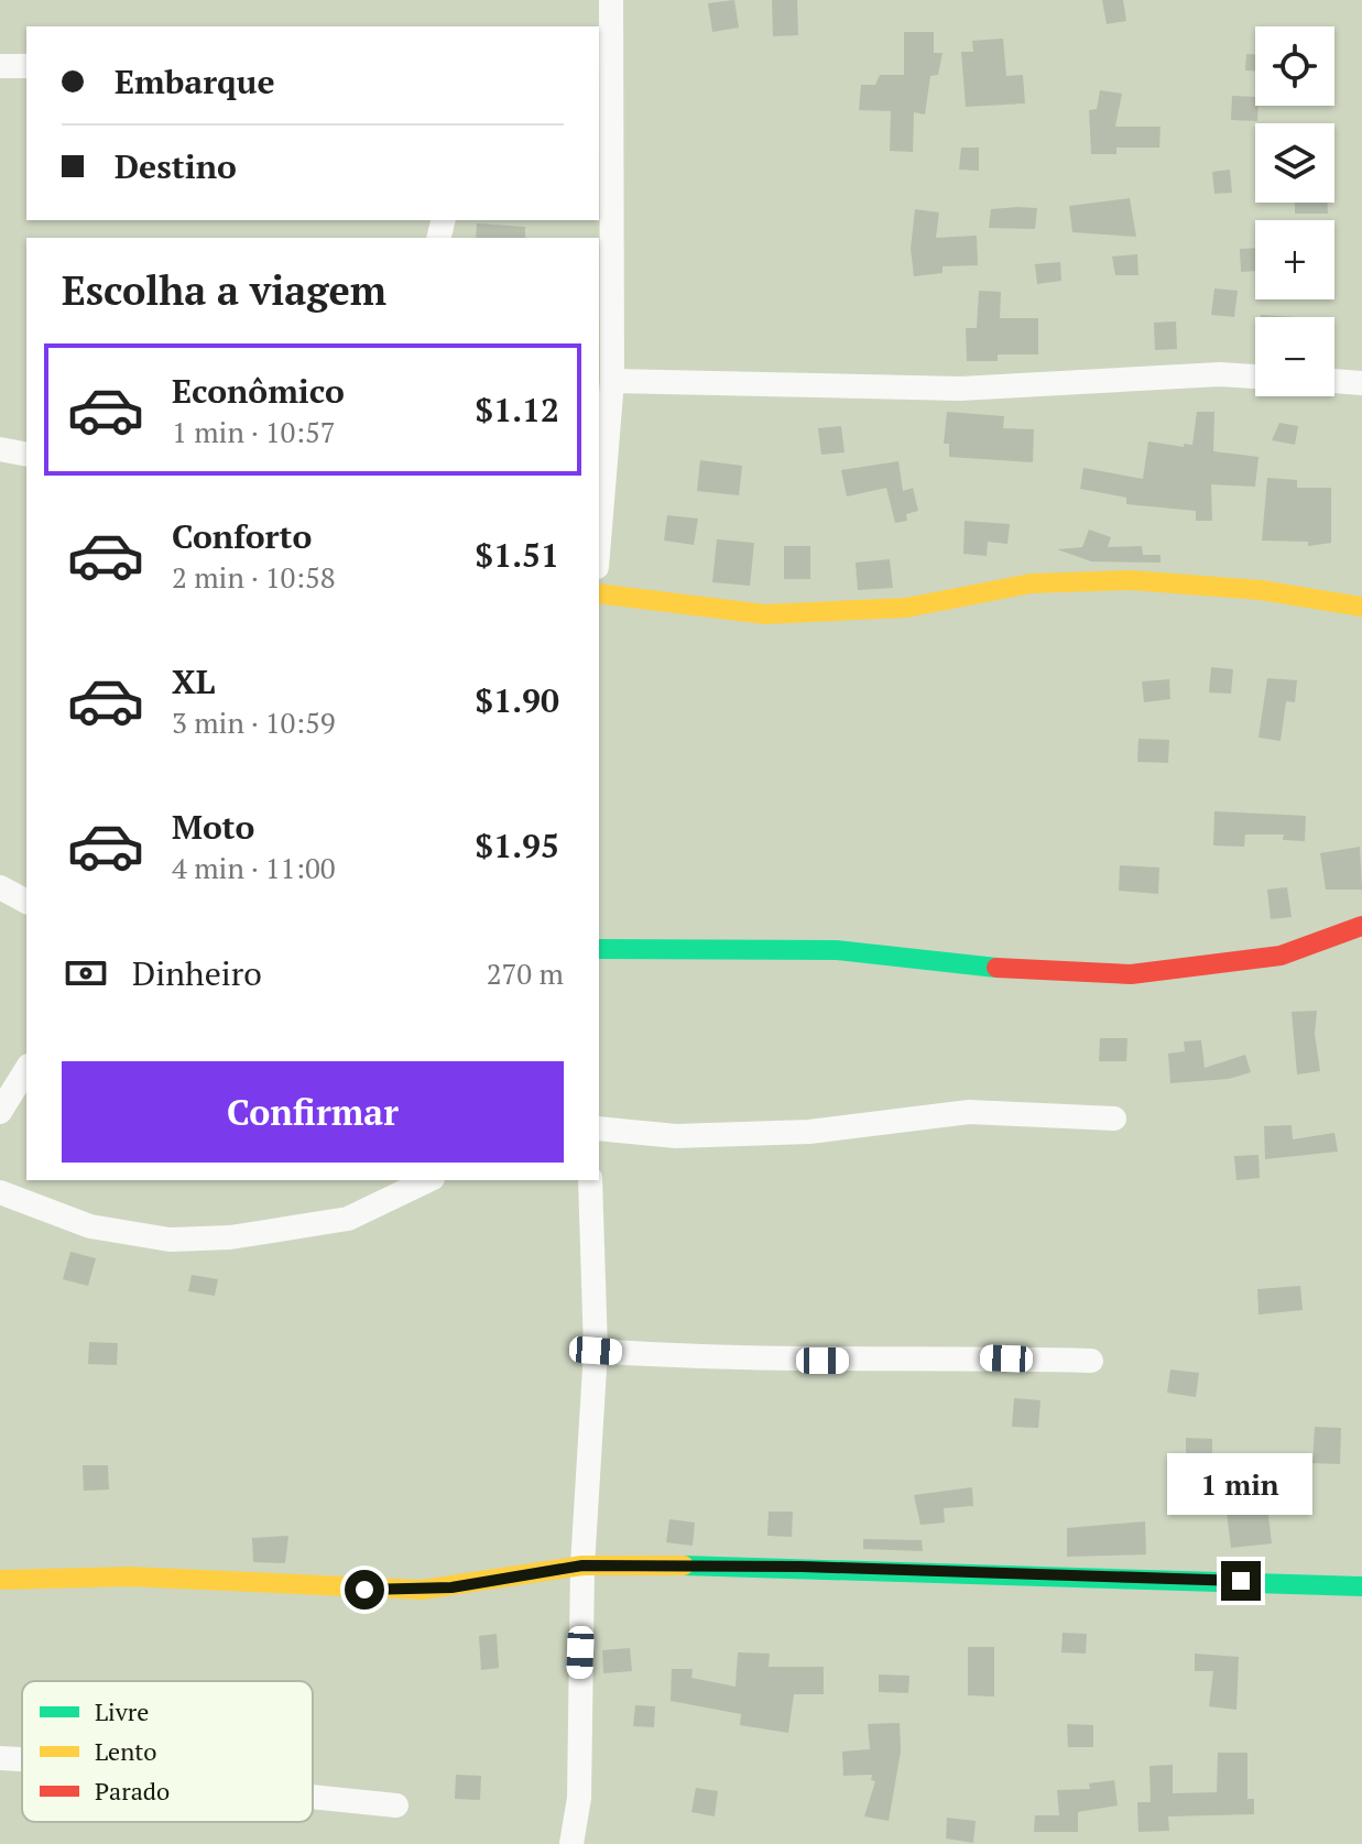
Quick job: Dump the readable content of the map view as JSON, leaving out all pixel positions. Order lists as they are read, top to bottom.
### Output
{
  "legend": ["Livre", "Lento", "Parado"],
  "page": {
    "map_buttons": ["+", "−"],
    "banner": ["Embarque", "Destino"],
    "heading": "Escolha a viagem",
    "list": [
      {
        "name": "Econômico",
        "note": "1 min · 10:57",
        "value": "$1.12"
      },
      {
        "name": "Conforto",
        "note": "2 min · 10:58",
        "value": "$1.51"
      },
      {
        "name": "XL",
        "note": "3 min · 10:59",
        "value": "$1.90"
      },
      {
        "name": "Moto",
        "note": "4 min · 11:00",
        "value": "$1.95"
      }
    ],
    "pay": ["Dinheiro", "270 m"],
    "buttons": "Confirmar",
    "bubble": "1 min"
  }
}
